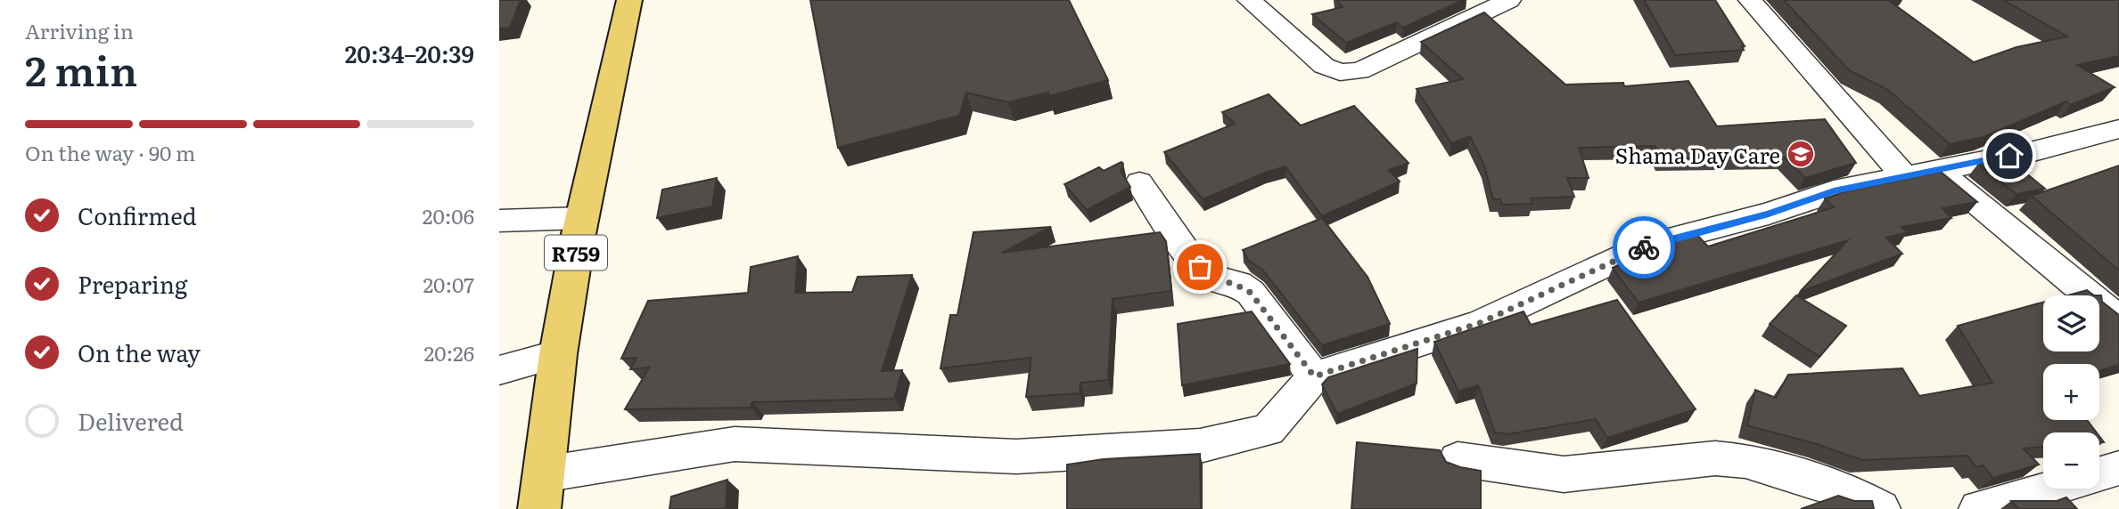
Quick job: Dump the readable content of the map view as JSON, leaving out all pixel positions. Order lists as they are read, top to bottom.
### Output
{
  "streets": {
    "main road": ["R759"]
  },
  "places": {
    "school or university": ["Shama Day Care"]
  },
  "page": {
    "heading": ["2 min", "Arriving in", "20:34–20:39"],
    "bar": "On the way · 90 m",
    "list": [
      ["Confirmed", "20:06"],
      ["Preparing", "20:07"],
      ["On the way", "20:26"],
      "Delivered"
    ],
    "map_buttons": ["+", "−"]
  }
}
